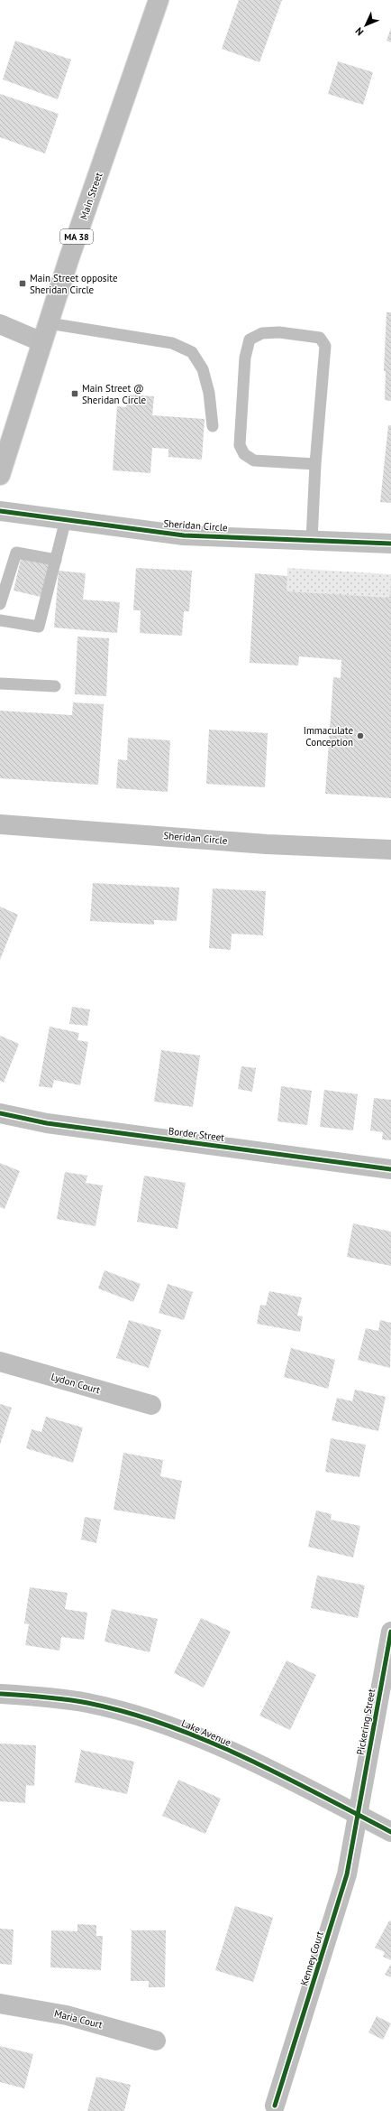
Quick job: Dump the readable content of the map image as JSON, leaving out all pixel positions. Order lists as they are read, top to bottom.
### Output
{
  "streets": {
    "main road": ["Main Street", "MA 38"],
    "street": [
      "Sheridan Circle",
      "Border Street",
      "Lydon Court",
      "Pickering Street",
      "Lake Avenue",
      "Kenney Court",
      "Maria Court"
    ]
  },
  "crossings": [
    ["Pickering Street", "Lake Avenue"],
    ["Pickering Street", "Kenney Court"],
    ["Lake Avenue", "Kenney Court"]
  ],
  "places": {
    "transit": ["Main Street opposite Sheridan Circle", "Main Street @ Sheridan Circle"],
    "other": ["Immaculate Conception"]
  },
  "north": "bottom left"
}
